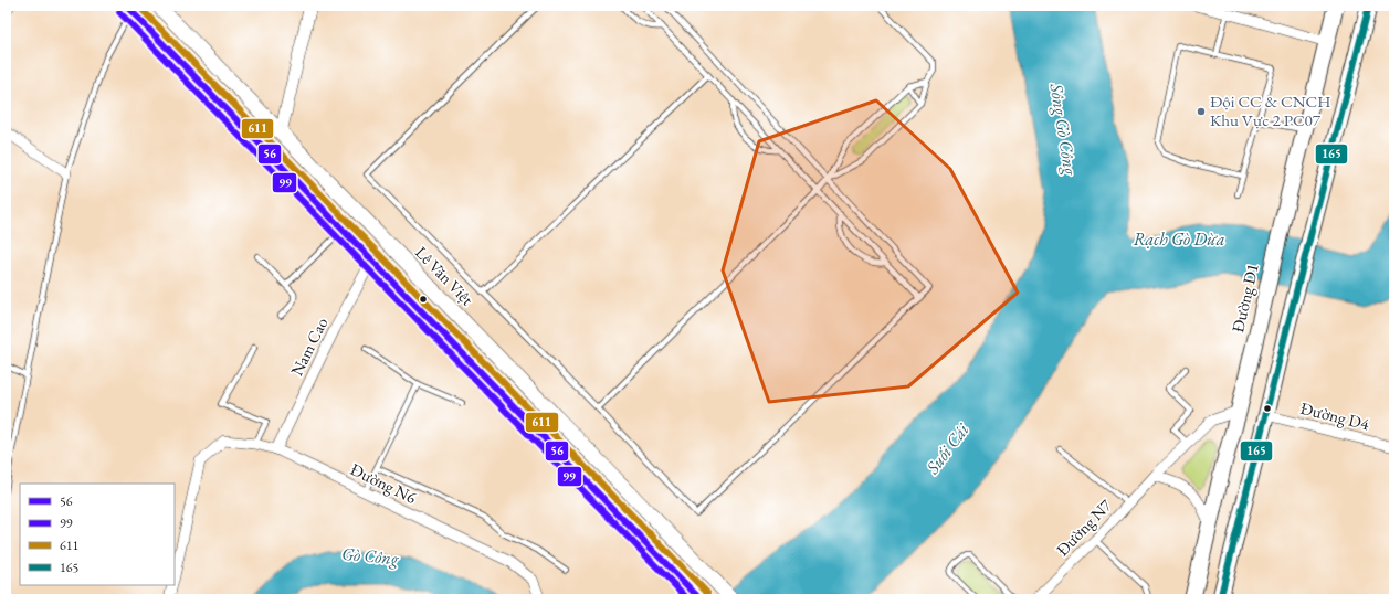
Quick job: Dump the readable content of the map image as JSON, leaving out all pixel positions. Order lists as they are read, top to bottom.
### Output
{
  "streets": {
    "main road": ["Lê Văn Việt", "Đường D1"],
    "street": [
      "Nam Cao",
      "Đường D4",
      "Đường N6",
      "Đường N7"
    ]
  },
  "crossings": [
    ["Đường D1", "Đường N7"],
    ["Nam Cao", "Đường N6"]
  ],
  "water": [
    "Sông Gò Công",
    "Rạch Gò Dừa",
    "Suối Cái",
    "Gò Công"
  ],
  "places": ["Đội CC & CNCH Khu Vực 2 PC07"],
  "lines": [
    "transit line 56",
    "transit line 611",
    "transit line 165",
    "transit line 99"
  ],
  "legend": [
    "56",
    "99",
    "611",
    "165"
  ]
}
